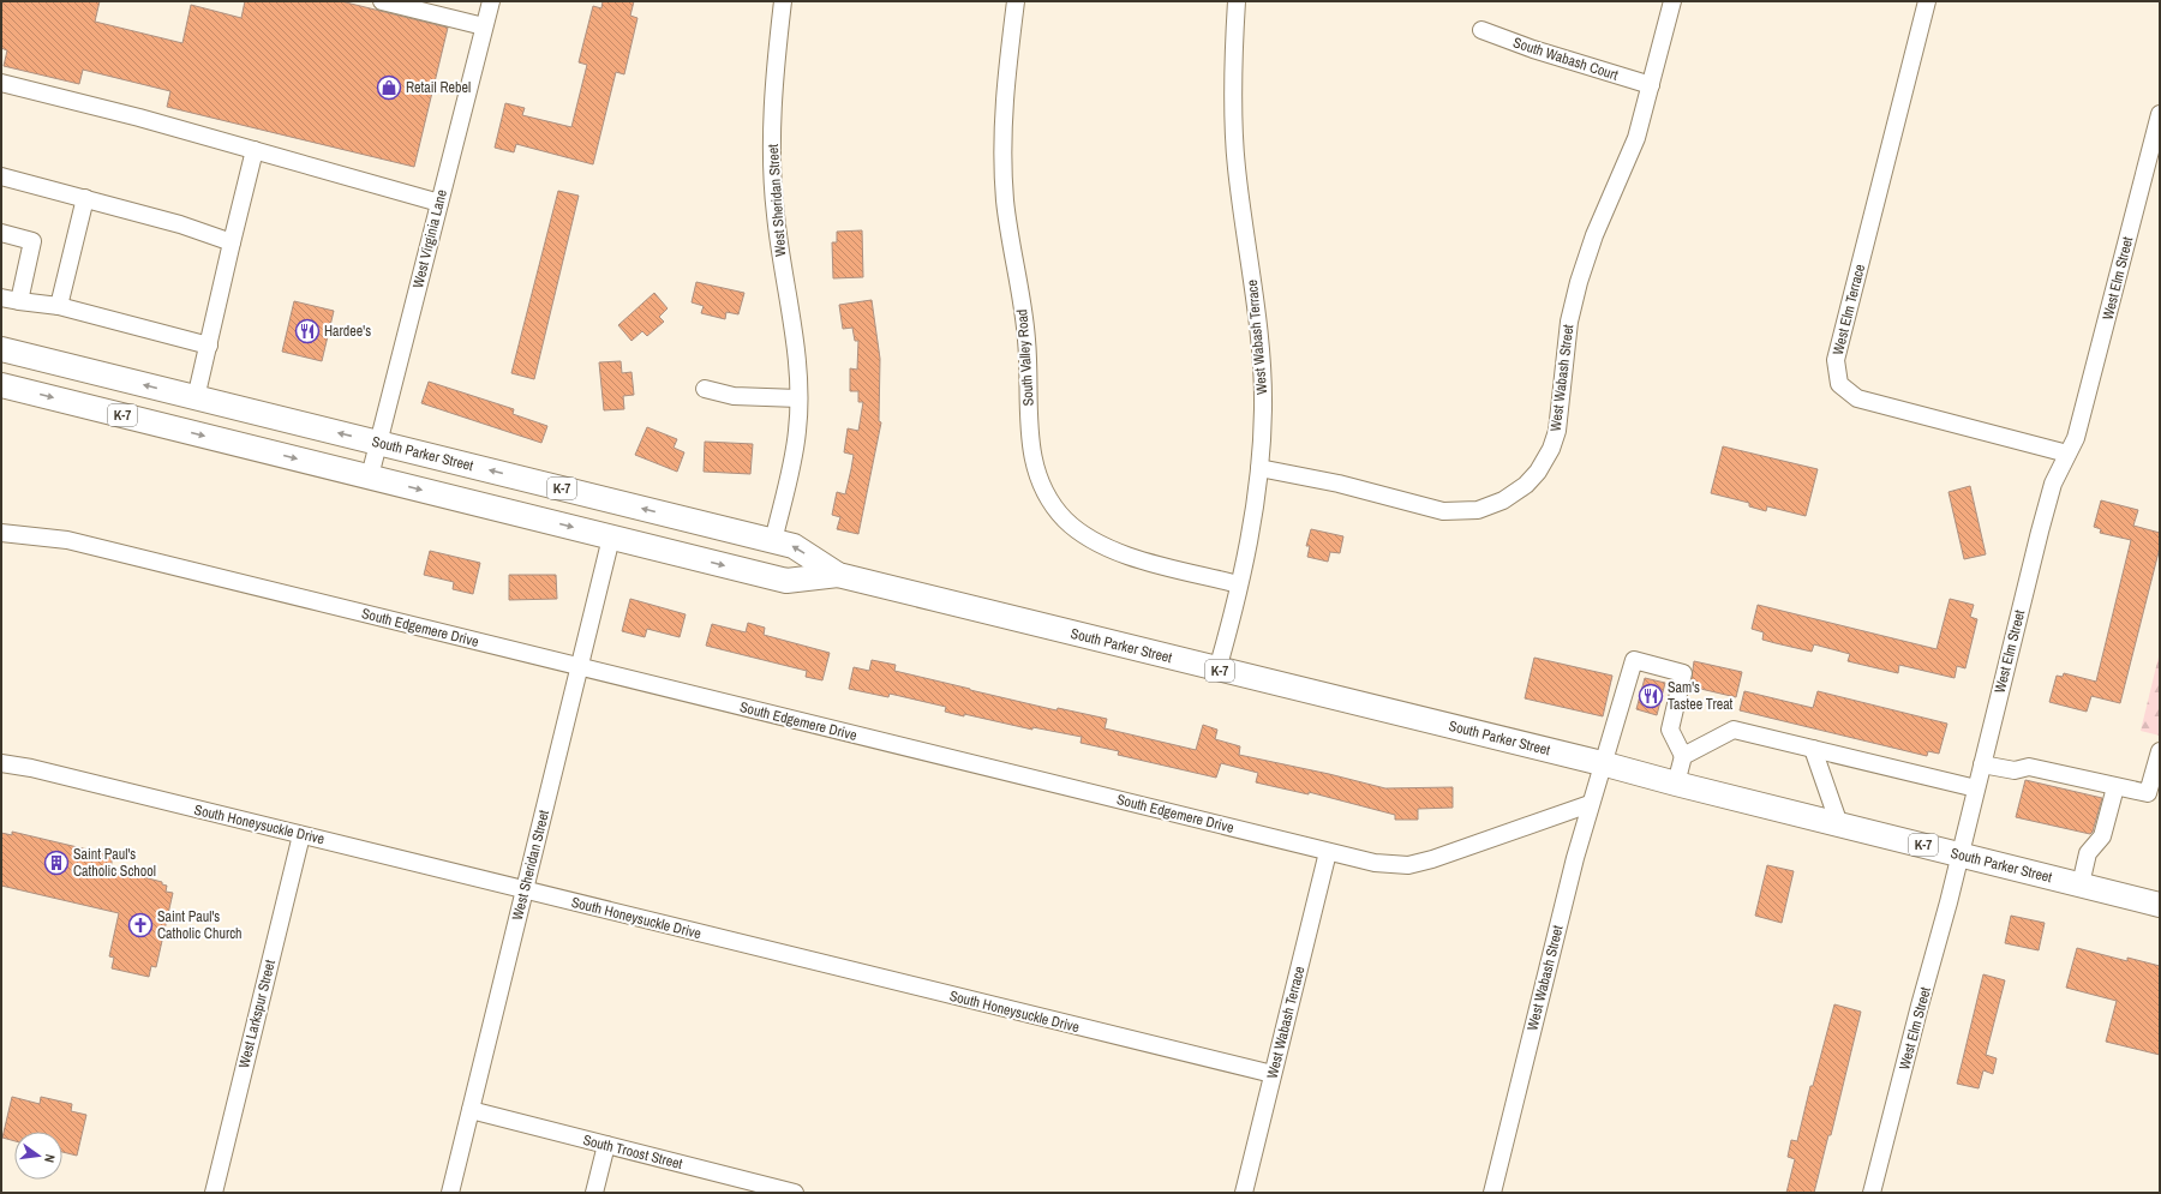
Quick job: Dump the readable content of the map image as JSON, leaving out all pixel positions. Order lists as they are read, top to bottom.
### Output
{
  "streets": {
    "highway": ["K-7", "South Parker Street"],
    "street": [
      "South Wabash Court",
      "West Sheridan Street",
      "West Virginia Lane",
      "West Elm Street",
      "West Elm Terrace",
      "West Wabash Terrace",
      "South Valley Road",
      "West Wabash Street",
      "South Edgemere Drive",
      "South Honeysuckle Drive",
      "West Larkspur Street",
      "South Troost Street"
    ]
  },
  "crossings": [
    ["South Wabash Court", "West Wabash Street"],
    ["West Sheridan Street", "South Parker Street"],
    ["West Sheridan Street", "South Edgemere Drive"],
    ["West Sheridan Street", "South Honeysuckle Drive"],
    ["West Sheridan Street", "South Troost Street"],
    ["West Virginia Lane", "South Parker Street"],
    ["West Elm Street", "West Elm Terrace"],
    ["West Elm Street", "South Parker Street"],
    ["West Wabash Terrace", "South Valley Road"],
    ["West Wabash Terrace", "West Wabash Street"],
    ["West Wabash Terrace", "South Parker Street"],
    ["West Wabash Terrace", "South Edgemere Drive"],
    ["West Wabash Terrace", "South Honeysuckle Drive"],
    ["West Wabash Street", "South Parker Street"],
    ["West Wabash Street", "South Edgemere Drive"],
    ["South Honeysuckle Drive", "West Larkspur Street"]
  ],
  "places": {
    "shop": ["Retail Rebel"],
    "restaurant": ["Hardee's", "Sam's Tastee Treat"],
    "building": ["Saint Paul's Catholic School"],
    "church": ["Saint Paul's Catholic Church"]
  },
  "north": "right"
}
